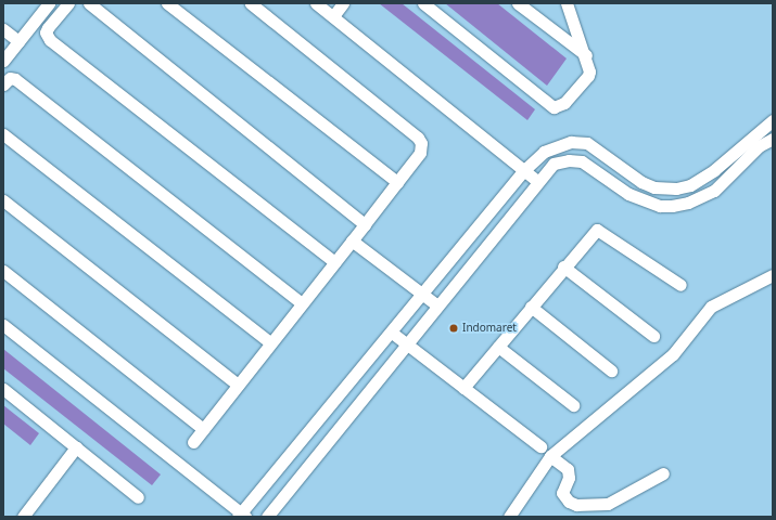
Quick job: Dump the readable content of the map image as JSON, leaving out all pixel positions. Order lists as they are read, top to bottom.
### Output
{
  "places": ["Indomaret"]
}
